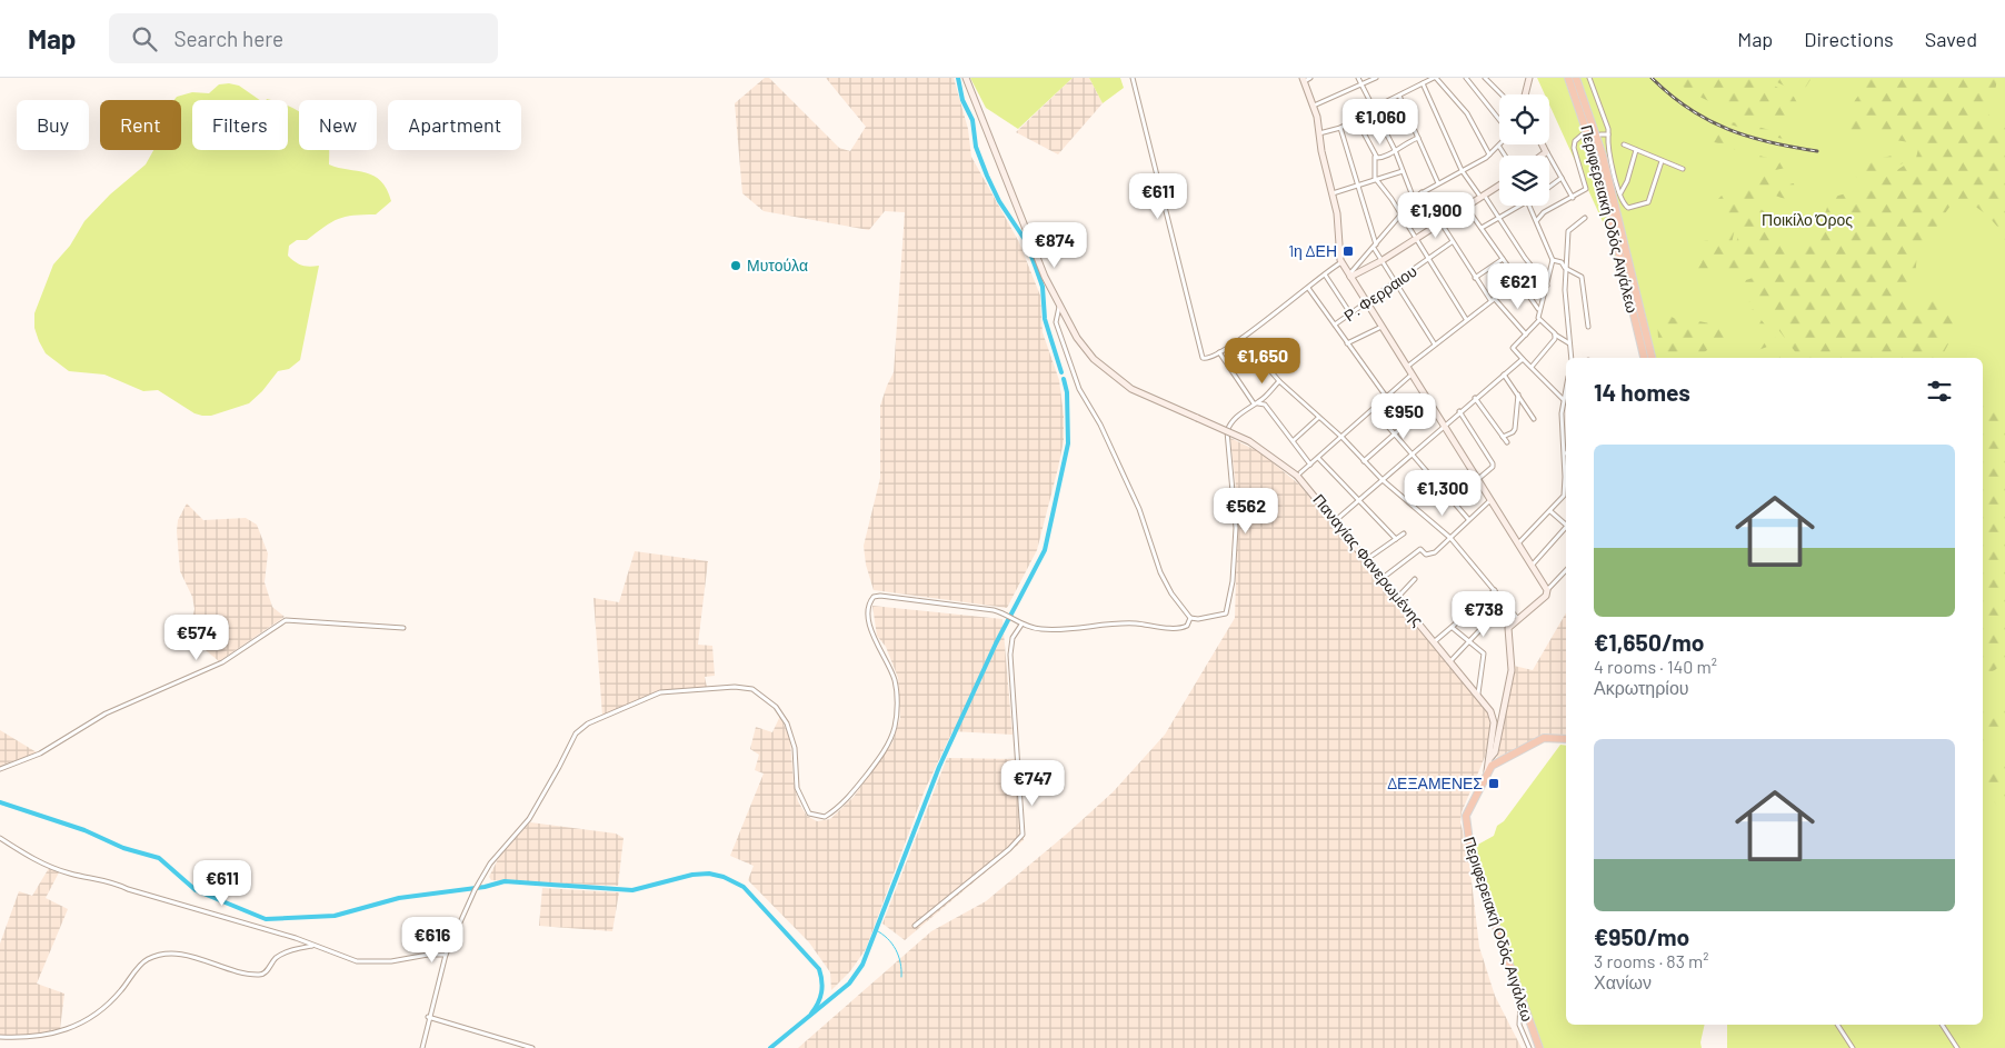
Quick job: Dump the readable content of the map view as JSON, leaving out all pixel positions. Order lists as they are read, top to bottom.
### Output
{
  "streets": {
    "highway": ["Περιφερειακή Οδός Αιγάλεω"],
    "street": ["Ρ. Φερραιου", "Παναγίας Φανερωμένης"]
  },
  "crossings": [
    ["Περιφερειακή Οδός Αιγάλεω", "Παναγίας Φανερωμένης"]
  ],
  "parks": ["Ποικίλο Όρος"],
  "places": {
    "transit": ["1η ΔΕΗ", "ΔΕΞΑΜΕΝΕΣ"],
    "other": ["Μυτούλα"]
  },
  "page": {
    "header": "Map",
    "search": "Search here",
    "nav": ["Map", "Directions", "Saved"],
    "price": [
      "€1,060",
      "€611",
      "€1,900",
      "€874",
      "€621",
      "€1,650",
      "€950",
      "€1,300",
      "€562",
      "€738",
      "€574",
      "€747",
      "€611",
      "€616"
    ],
    "chip": [
      "Buy",
      "Rent",
      "Filters",
      "New",
      "Apartment"
    ],
    "heading": "14 homes",
    "list": [
      {
        "name": "€1,650/mo",
        "note": "4 rooms · 140 m² · Ακρωτηρίου"
      },
      {
        "name": "€950/mo",
        "note": "3 rooms · 83 m² · Χανίων"
      }
    ]
  }
}
